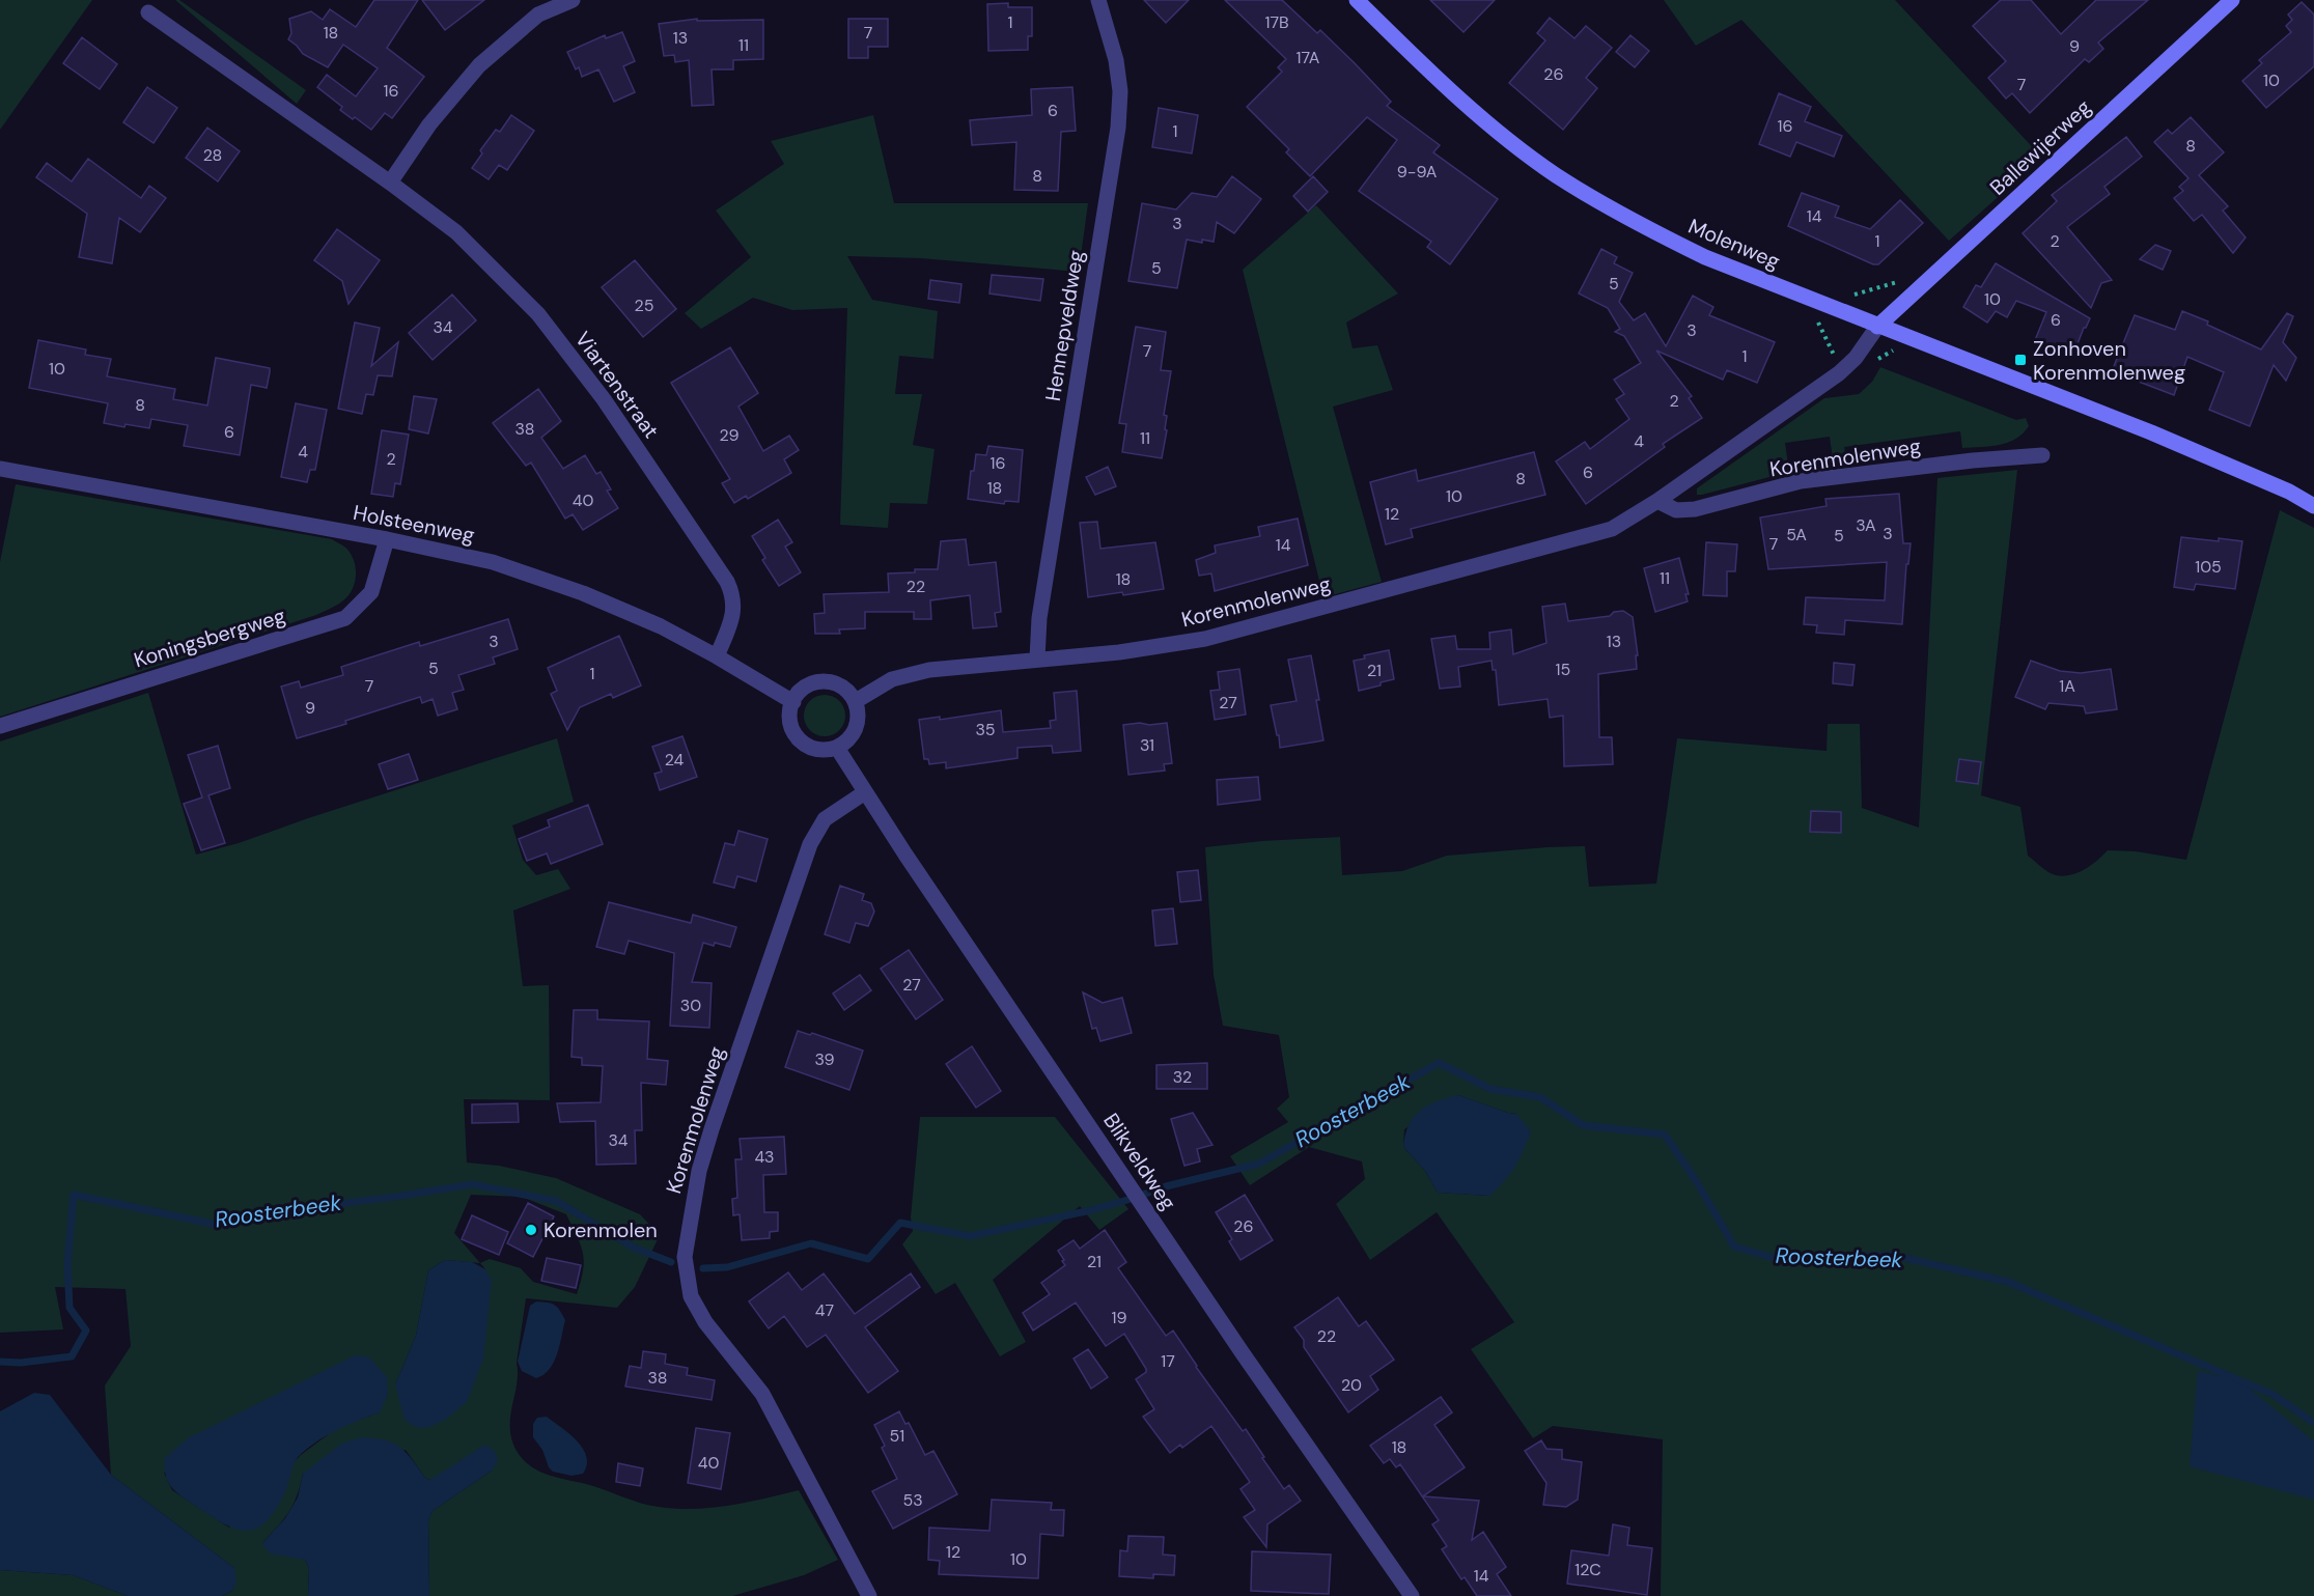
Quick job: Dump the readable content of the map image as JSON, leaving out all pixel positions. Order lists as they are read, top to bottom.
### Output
{
  "streets": {
    "street": [
      "Ballewijerweg",
      "Molenweg",
      "Hennepveldweg",
      "Viartenstraat",
      "Korenmolenweg",
      "Holsteenweg",
      "Koningsbergweg",
      "Blikveldweg"
    ]
  },
  "crossings": [
    ["Ballewijerweg", "Molenweg"],
    ["Ballewijerweg", "Korenmolenweg"],
    ["Molenweg", "Korenmolenweg"],
    ["Hennepveldweg", "Korenmolenweg"],
    ["Viartenstraat", "Holsteenweg"],
    ["Korenmolenweg", "Holsteenweg"],
    ["Korenmolenweg", "Blikveldweg"],
    ["Holsteenweg", "Koningsbergweg"],
    ["Holsteenweg", "Blikveldweg"]
  ],
  "water": ["Roosterbeek"],
  "places": {
    "transit": ["Zonhoven Korenmolenweg"],
    "other": ["Korenmolen"]
  },
  "house_numbers": [
    "1",
    "17B",
    "18",
    "7",
    "13",
    "11",
    "9",
    "17A",
    "26",
    "10",
    "7",
    "16",
    "6",
    "16",
    "1",
    "8",
    "28",
    "9-9A",
    "8",
    "14",
    "3",
    "1",
    "2",
    "5",
    "5",
    "10",
    "25",
    "6",
    "34",
    "3",
    "7",
    "1",
    "10",
    "2",
    "8",
    "38",
    "6",
    "29",
    "11",
    "4",
    "4",
    "2",
    "16",
    "6",
    "8",
    "18",
    "10",
    "40",
    "12",
    "3A",
    "3",
    "5A",
    "5",
    "7",
    "14",
    "105",
    "11",
    "18",
    "22",
    "3",
    "13",
    "5",
    "15",
    "21",
    "1",
    "7",
    "1A",
    "27",
    "9",
    "35",
    "31",
    "24",
    "27",
    "30",
    "39",
    "32",
    "34",
    "43",
    "26",
    "21",
    "47",
    "19",
    "22",
    "17",
    "38",
    "20",
    "51",
    "18",
    "40",
    "53",
    "12",
    "10",
    "12C",
    "14"
  ]
}
